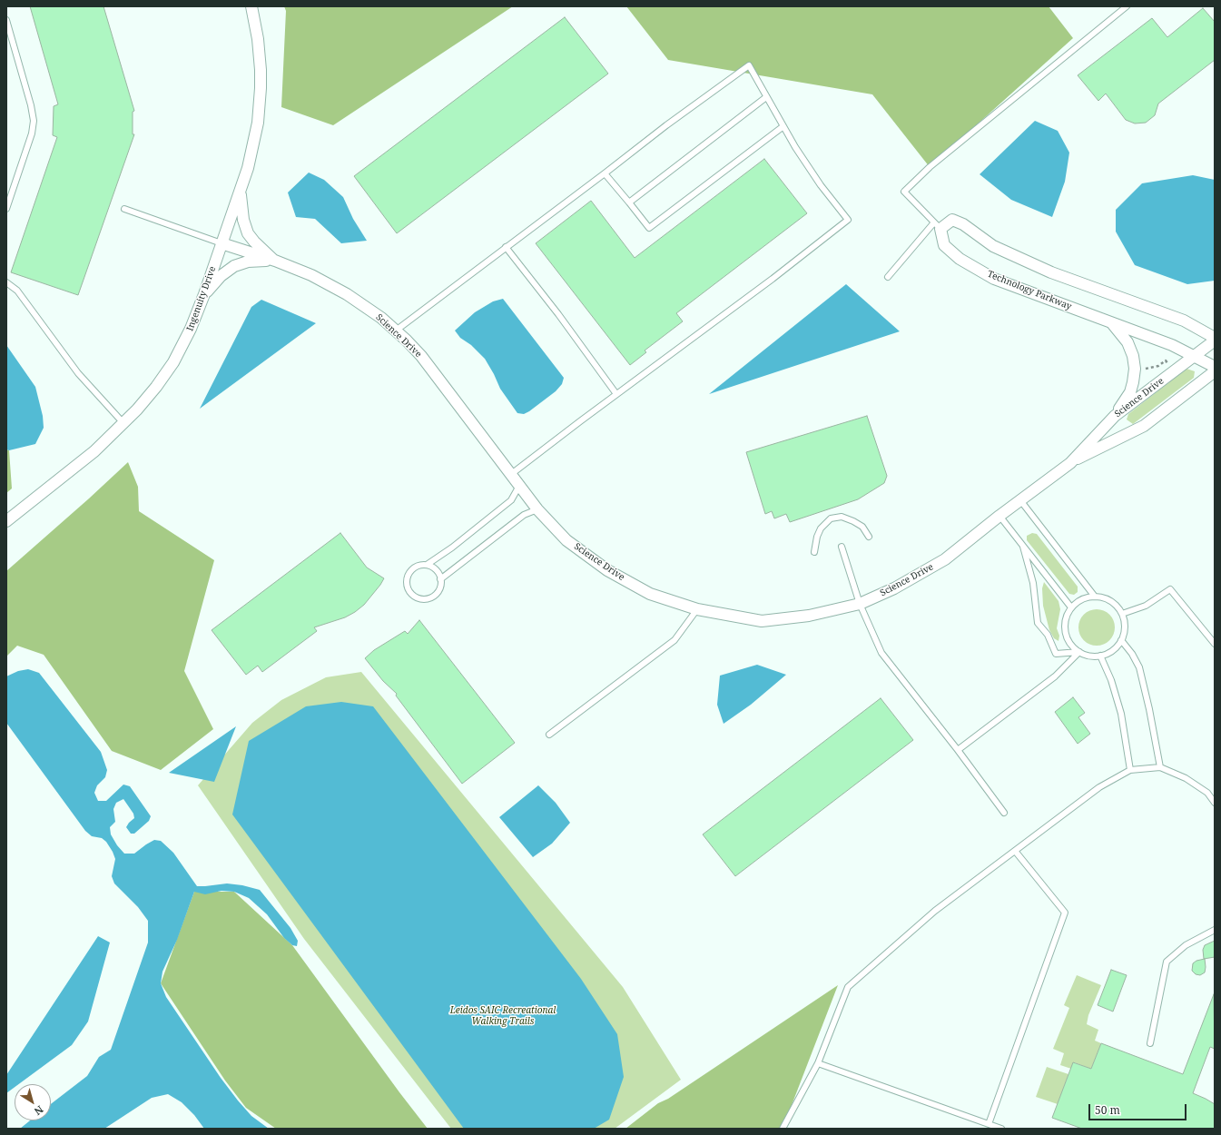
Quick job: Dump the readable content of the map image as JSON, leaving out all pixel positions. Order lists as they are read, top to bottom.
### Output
{
  "streets": {
    "street": ["Technology Parkway", "Ingenuity Drive", "Science Drive"]
  },
  "crossings": [
    ["Technology Parkway", "Science Drive"],
    ["Ingenuity Drive", "Science Drive"]
  ],
  "parks": ["Leidos SAIC Recreational Walking Trails"],
  "scale_bar": "50 m",
  "north": "bottom right"
}
